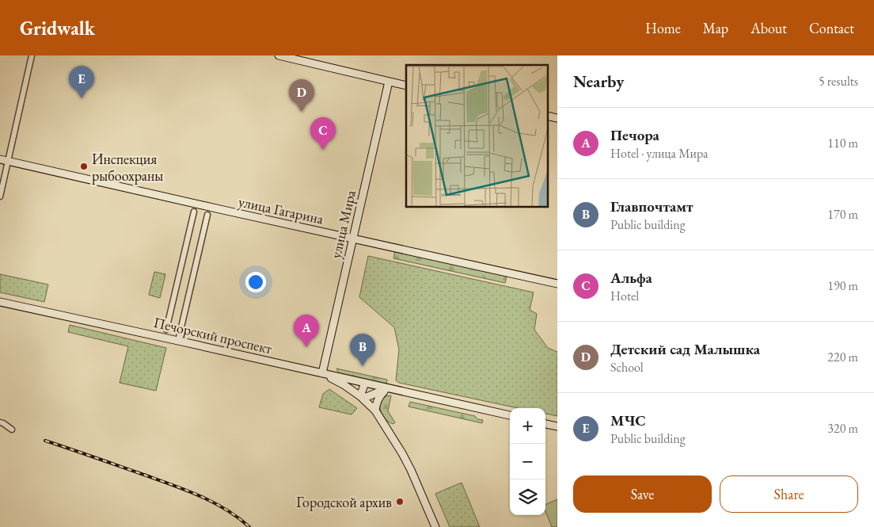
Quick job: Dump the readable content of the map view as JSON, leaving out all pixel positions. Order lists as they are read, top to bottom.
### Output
{
  "streets": {
    "main road": ["улица Гагарина", "улица Мира", "Печорский проспект"]
  },
  "crossings": [
    ["улица Гагарина", "улица Мира"],
    ["улица Мира", "Печорский проспект"]
  ],
  "places": ["Инспекция рыбоохраны", "Городской архив"],
  "page": {
    "header": "Gridwalk",
    "nav": [
      "Home",
      "Map",
      "About",
      "Contact"
    ],
    "heading": ["Nearby", "5 results"],
    "pins": [
      "E",
      "D",
      "C",
      "A",
      "B"
    ],
    "list": [
      {
        "mark": "A",
        "name": "Печора",
        "note": "Hotel · улица Мира",
        "value": "110 m"
      },
      {
        "mark": "B",
        "name": "Главпочтамт",
        "note": "Public building",
        "value": "170 m"
      },
      {
        "mark": "C",
        "name": "Альфа",
        "note": "Hotel",
        "value": "190 m"
      },
      {
        "mark": "D",
        "name": "Детский сад Малышка",
        "note": "School",
        "value": "220 m"
      },
      {
        "mark": "E",
        "name": "МЧС",
        "note": "Public building",
        "value": "320 m"
      }
    ],
    "map_buttons": ["+", "−"],
    "buttons": ["Save", "Share"]
  }
}
